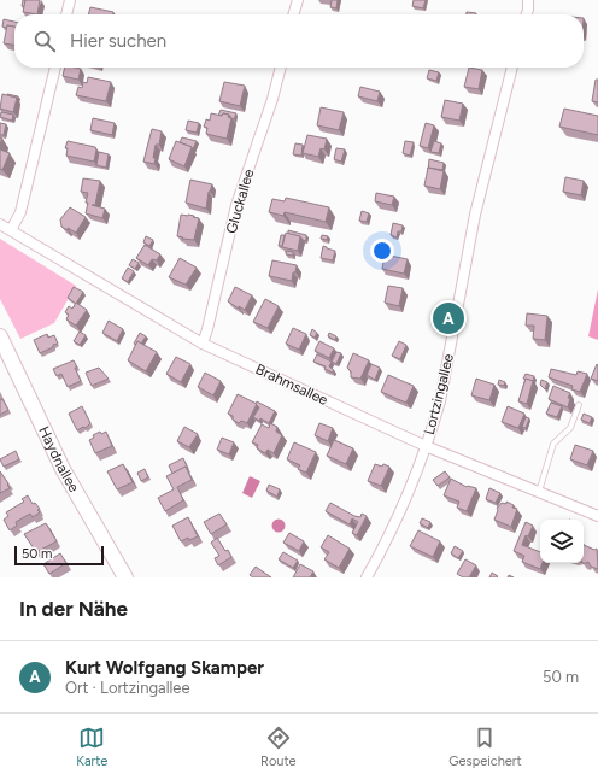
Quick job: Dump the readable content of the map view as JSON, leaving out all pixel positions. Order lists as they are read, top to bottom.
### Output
{
  "streets": {
    "street": [
      "Gluckallee",
      "Brahmsallee",
      "Lortzingallee",
      "Haydnallee"
    ]
  },
  "crossings": [
    ["Gluckallee", "Brahmsallee"],
    ["Brahmsallee", "Lortzingallee"]
  ],
  "scale_bar": "50 m",
  "page": {
    "search": "Hier suchen",
    "pins": "A",
    "scale": "50 m",
    "heading": "In der Nähe",
    "list": [
      {
        "mark": "A",
        "name": "Kurt Wolfgang Skamper",
        "note": "Ort · Lortzingallee",
        "value": "50 m"
      }
    ],
    "nav": ["Karte", "Route", "Gespeichert"]
  }
}
